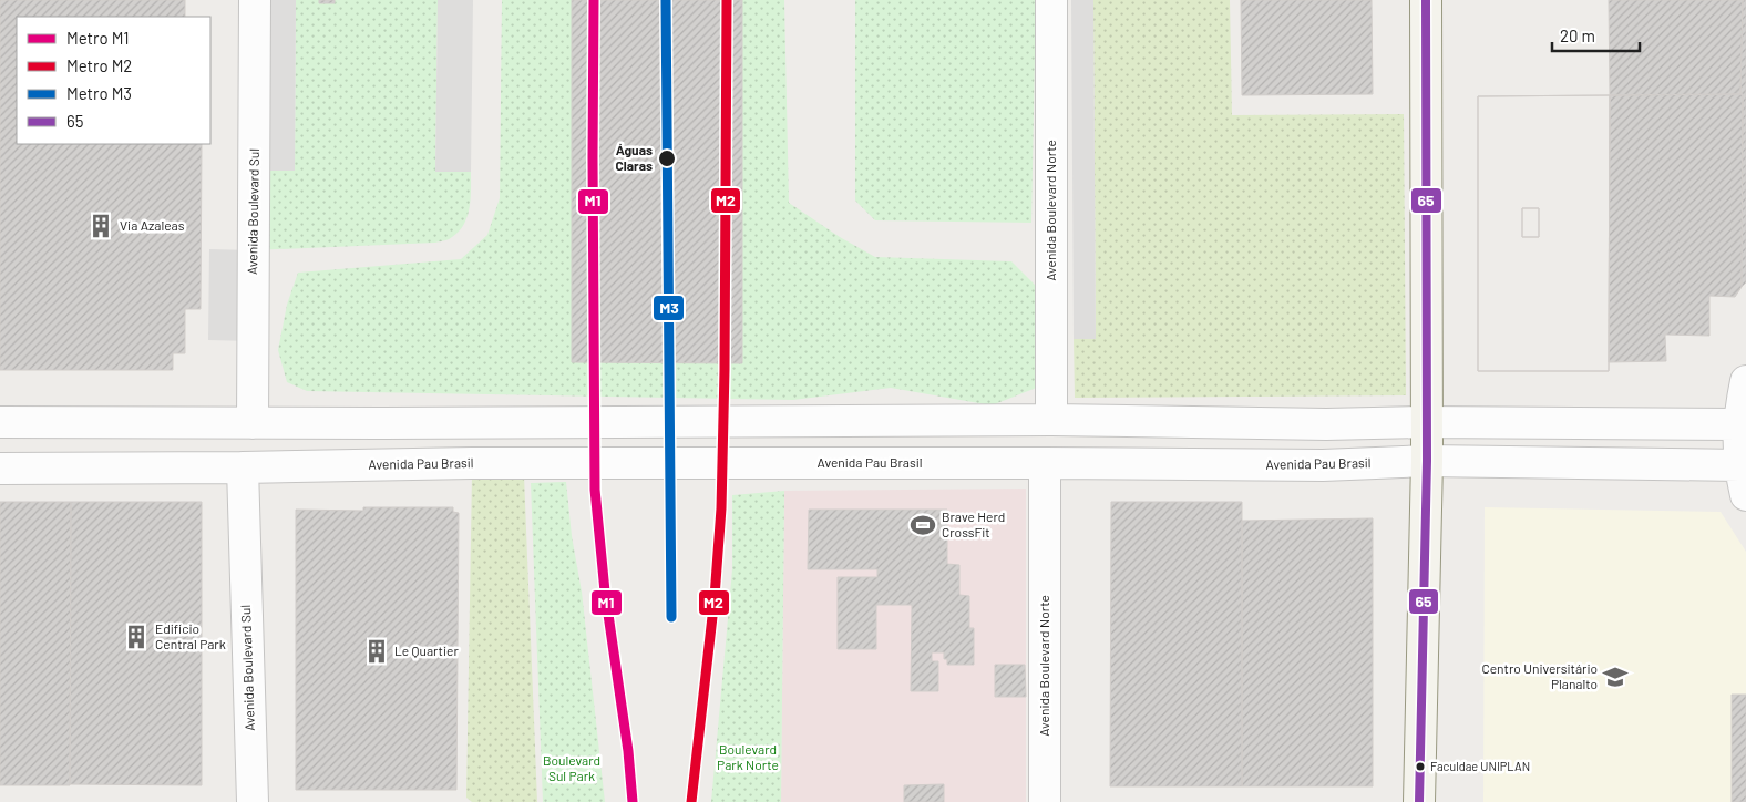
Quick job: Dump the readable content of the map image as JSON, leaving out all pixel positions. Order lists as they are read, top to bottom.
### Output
{
  "streets": {
    "street": ["Avenida Boulevard Norte", "Avenida Boulevard Sul", "Avenida Pau Brasil"]
  },
  "crossings": [
    ["Avenida Boulevard Norte", "Avenida Pau Brasil"],
    ["Avenida Boulevard Sul", "Avenida Pau Brasil"]
  ],
  "parks": ["Boulevard Park Norte", "Boulevard Sul Park"],
  "places": {
    "other": ["Águas Claras", "Faculdae UNIPLAN"],
    "building": ["Via Azaleas", "Edificio Central Park", "Le Quartier"],
    "sports": ["Brave Herd CrossFit"],
    "school or university": ["Centro Universitário Planalto"]
  },
  "lines": [
    "metro line M1",
    "metro line M2",
    "metro line M3",
    "transit line 65"
  ],
  "legend": [
    "Metro M1",
    "Metro M2",
    "Metro M3",
    "65"
  ],
  "scale_bar": "20 m"
}
